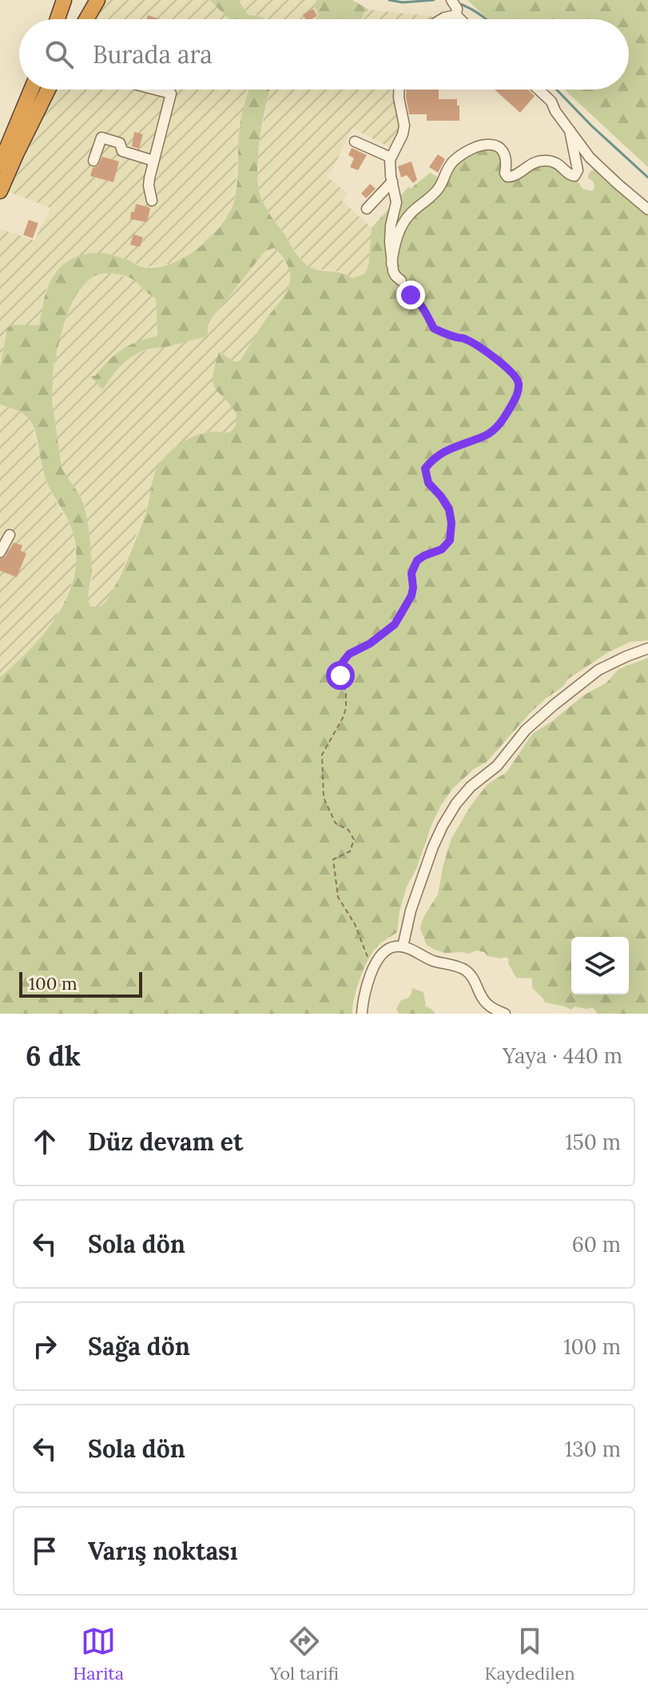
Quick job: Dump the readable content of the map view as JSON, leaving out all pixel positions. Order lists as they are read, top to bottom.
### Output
{
  "scale_bar": "100 m",
  "page": {
    "search": "Burada ara",
    "scale": "100 m",
    "heading": ["6 dk", "Yaya · 440 m"],
    "list": [
      ["Düz devam et", "150 m"],
      ["Sola dön", "60 m"],
      ["Sağa dön", "100 m"],
      ["Sola dön", "130 m"],
      "Varış noktası"
    ],
    "nav": ["Harita", "Yol tarifi", "Kaydedilen"]
  }
}
